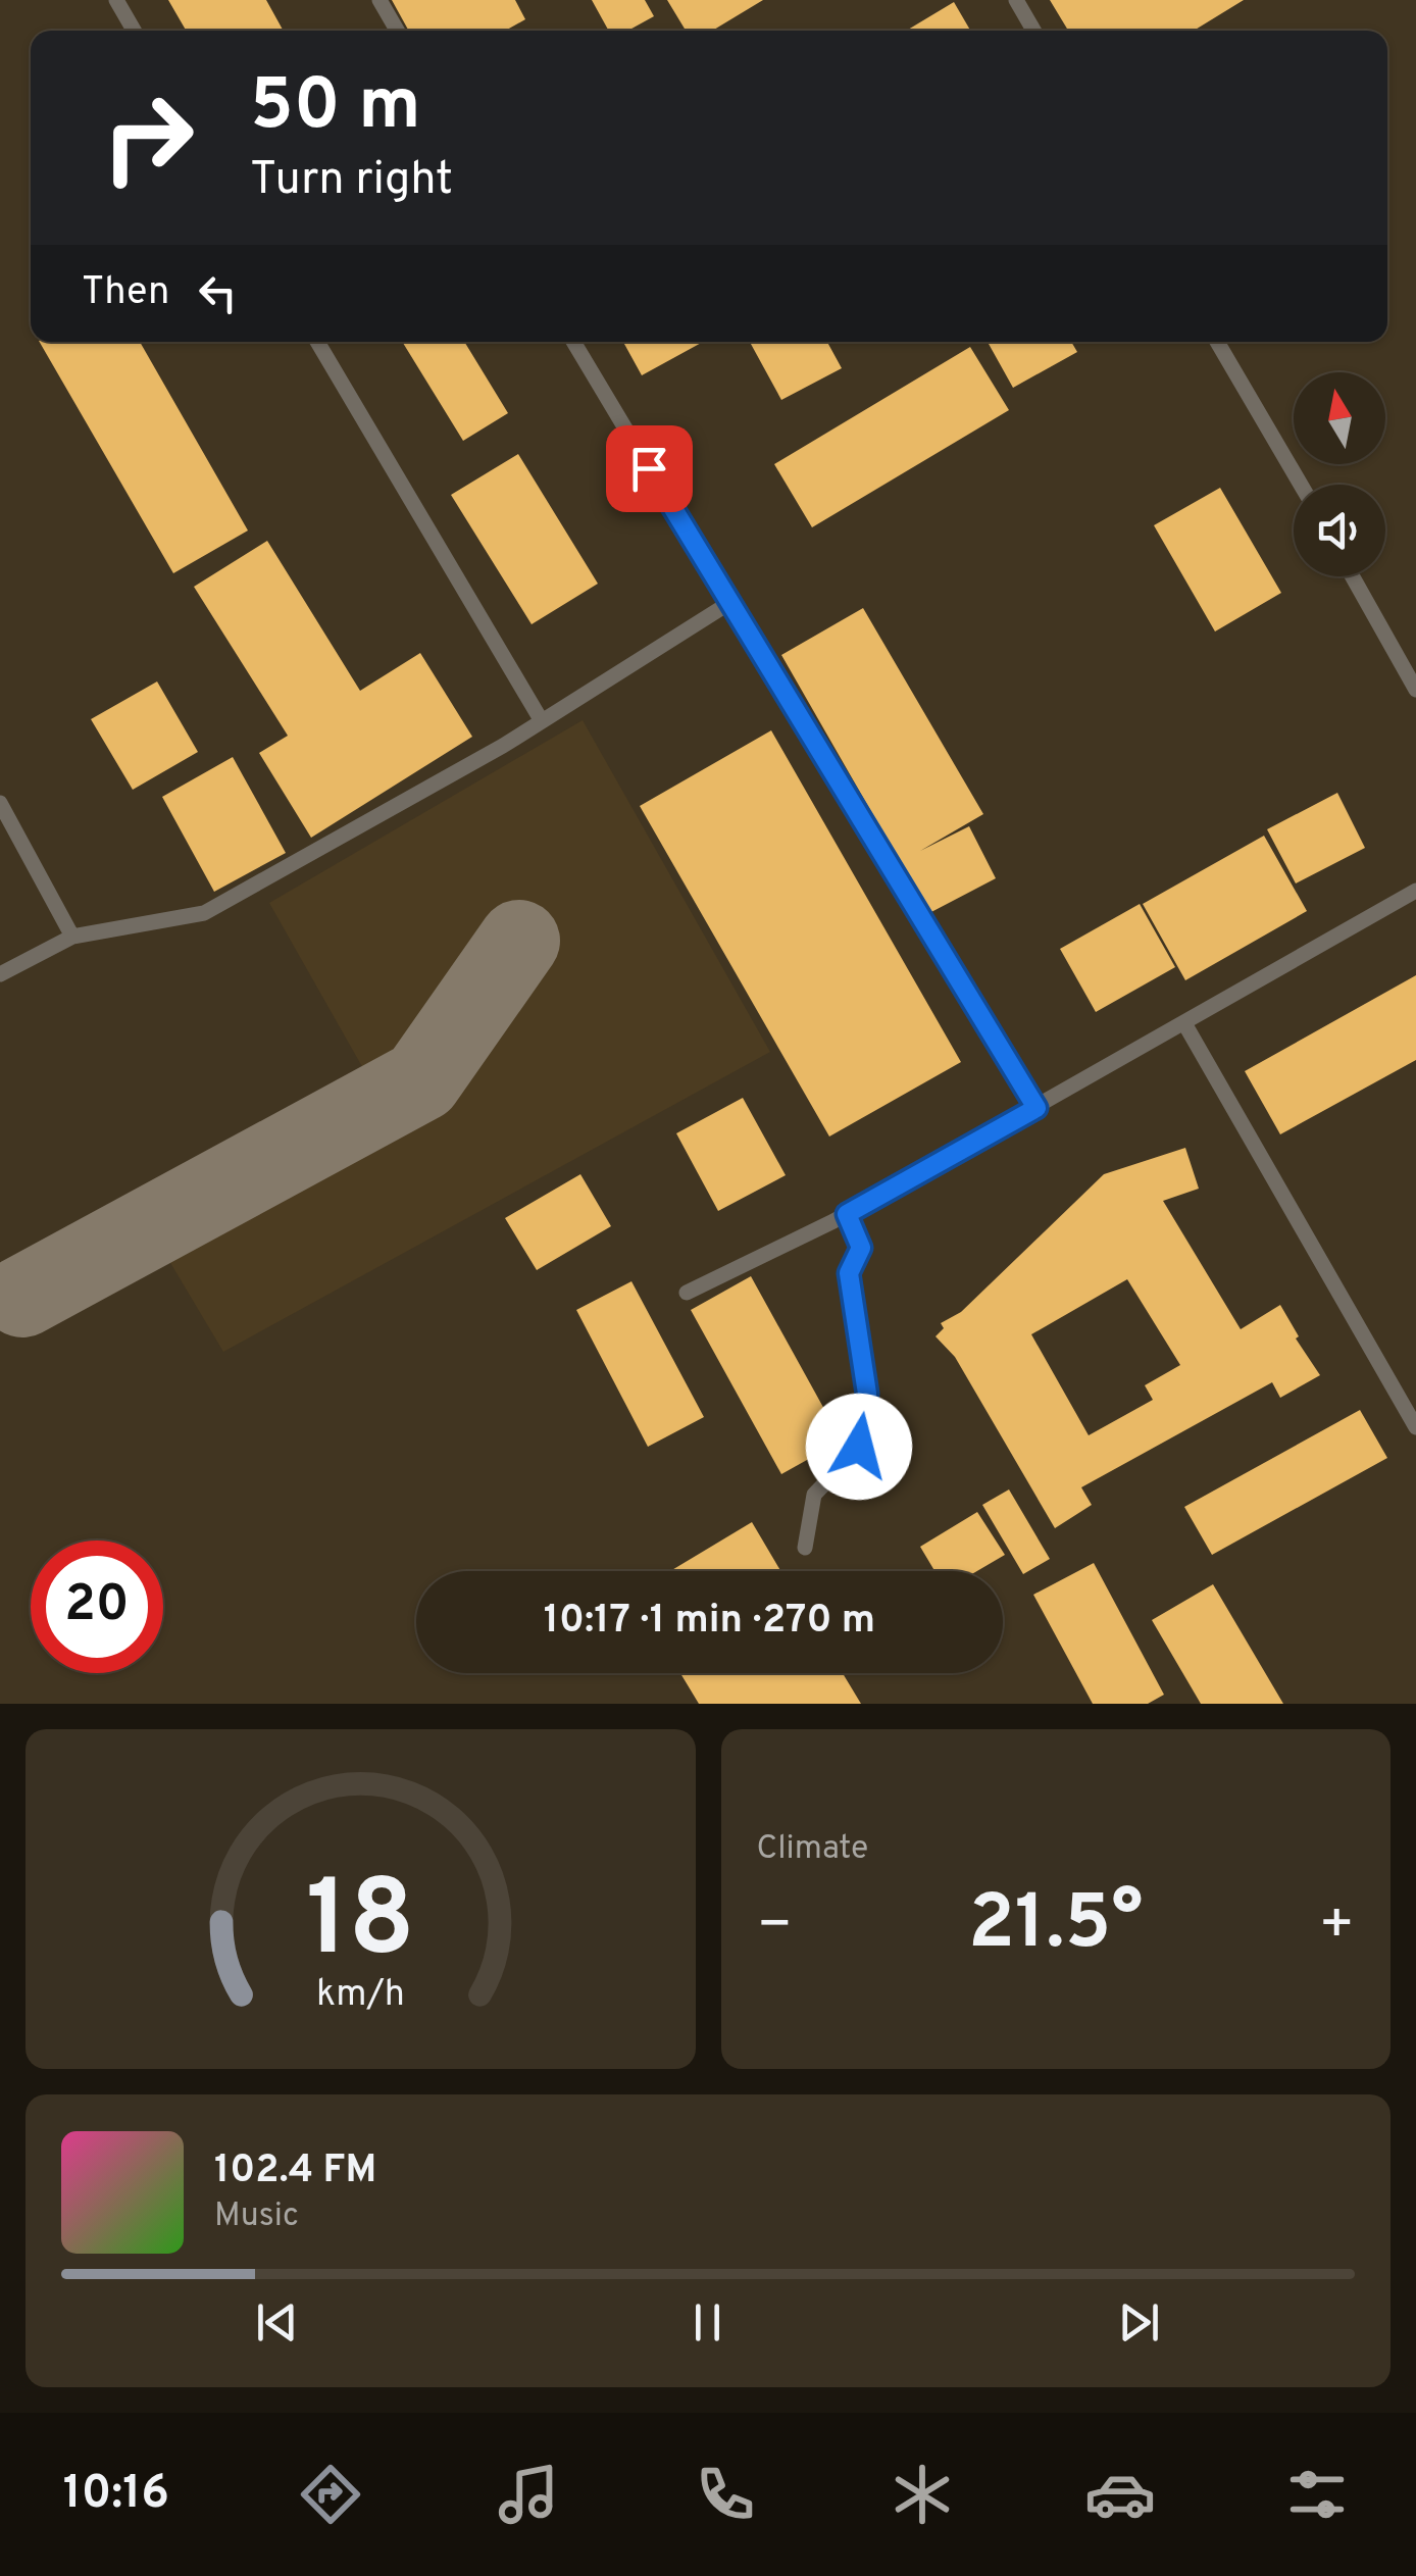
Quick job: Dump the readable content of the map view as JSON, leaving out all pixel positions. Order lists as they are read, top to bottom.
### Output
{
  "north": "top",
  "page": {
    "turn": ["50 m", "Turn right"],
    "then": "Then",
    "limit": "20",
    "trip": "10:17 · 1 min · 270 m",
    "tile": "Climate",
    "heat": ["−", "21.5°", "+"],
    "song": ["102.4 FM", "Music"],
    "tabs": "10:16",
    "gauge": ["18", "km/h"]
  }
}
